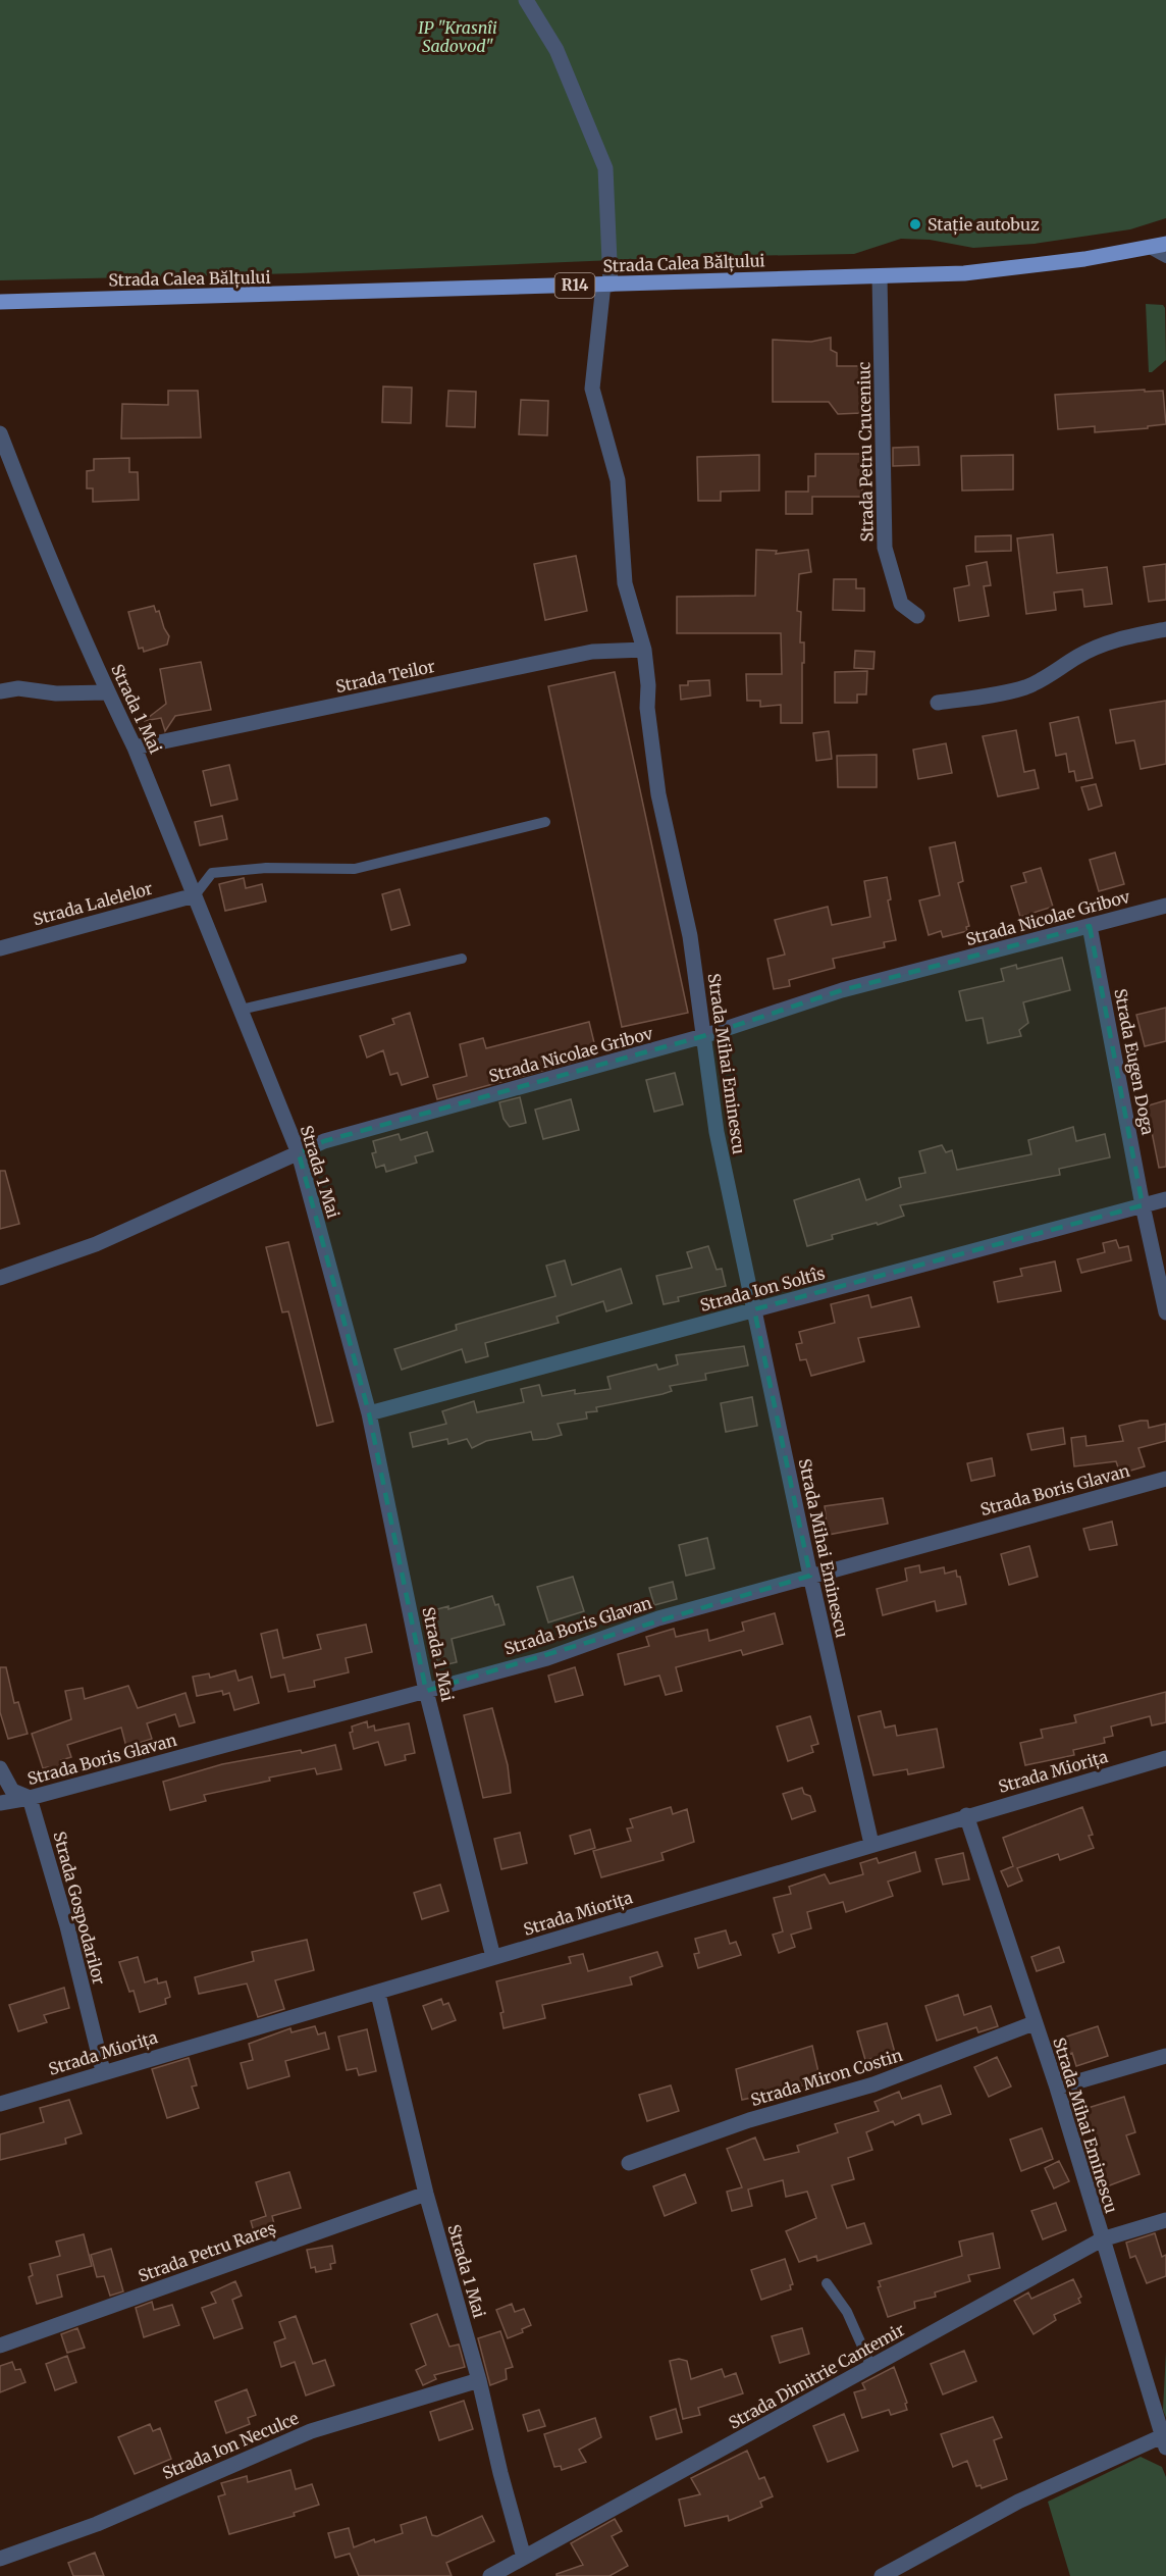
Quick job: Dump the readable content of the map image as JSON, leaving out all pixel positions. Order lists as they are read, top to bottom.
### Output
{
  "streets": {
    "main road": ["Strada Calea Bălțului", "R14"],
    "street": [
      "Strada Petru Cruceniuc",
      "Strada Teilor",
      "Strada 1 Mai",
      "Strada Lalelelor",
      "Strada Nicolae Gribov",
      "Strada Eugen Doga",
      "Strada Mihai Eminescu",
      "Strada Ion Soltîs",
      "Strada Boris Glavan",
      "Strada Miorița",
      "Strada Gospodarilor",
      "Strada Miron Costin",
      "Strada Petru Rareș",
      "Strada Dimitrie Cantemir",
      "Strada Ion Neculce"
    ]
  },
  "crossings": [
    ["Strada Calea Bălțului", "R14"],
    ["Strada Calea Bălțului", "Strada Petru Cruceniuc"],
    ["Strada Calea Bălțului", "Strada Mihai Eminescu"],
    ["Strada Teilor", "Strada 1 Mai"],
    ["Strada Teilor", "Strada Mihai Eminescu"],
    ["Strada 1 Mai", "Strada Lalelelor"],
    ["Strada 1 Mai", "Strada Nicolae Gribov"],
    ["Strada 1 Mai", "Strada Ion Soltîs"],
    ["Strada 1 Mai", "Strada Boris Glavan"],
    ["Strada 1 Mai", "Strada Miorița"],
    ["Strada 1 Mai", "Strada Petru Rareș"],
    ["Strada 1 Mai", "Strada Dimitrie Cantemir"],
    ["Strada 1 Mai", "Strada Ion Neculce"],
    ["Strada Nicolae Gribov", "Strada Eugen Doga"],
    ["Strada Nicolae Gribov", "Strada Mihai Eminescu"],
    ["Strada Eugen Doga", "Strada Ion Soltîs"],
    ["Strada Mihai Eminescu", "Strada Ion Soltîs"],
    ["Strada Mihai Eminescu", "Strada Boris Glavan"],
    ["Strada Mihai Eminescu", "Strada Miorița"],
    ["Strada Mihai Eminescu", "Strada Miron Costin"],
    ["Strada Mihai Eminescu", "Strada Dimitrie Cantemir"],
    ["Strada Boris Glavan", "Strada Gospodarilor"],
    ["Strada Miorița", "Strada Gospodarilor"]
  ],
  "parks": ["IP \"Krasnîi Sadovod\""],
  "places": ["Stație autobuz"]
}
